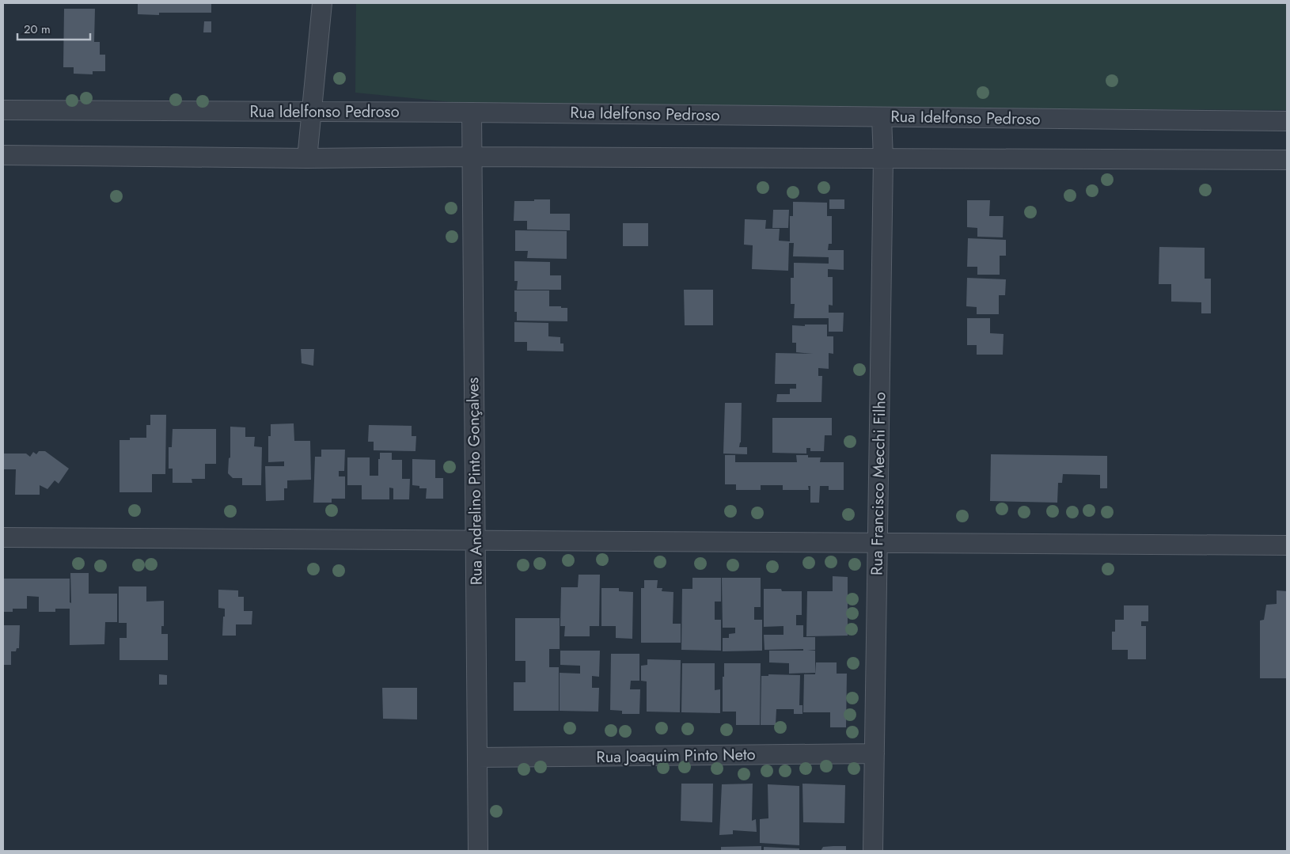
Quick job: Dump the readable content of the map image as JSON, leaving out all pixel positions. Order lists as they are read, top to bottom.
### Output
{
  "streets": {
    "street": [
      "Rua Idelfonso Pedroso",
      "Rua Andrelino Pinto Gonçalves",
      "Rua Francisco Mecchi Filho",
      "Rua Joaquim Pinto Neto"
    ]
  },
  "crossings": [
    ["Rua Idelfonso Pedroso", "Rua Andrelino Pinto Gonçalves"],
    ["Rua Idelfonso Pedroso", "Rua Francisco Mecchi Filho"],
    ["Rua Andrelino Pinto Gonçalves", "Rua Joaquim Pinto Neto"],
    ["Rua Francisco Mecchi Filho", "Rua Joaquim Pinto Neto"]
  ],
  "scale_bar": "20 m"
}
